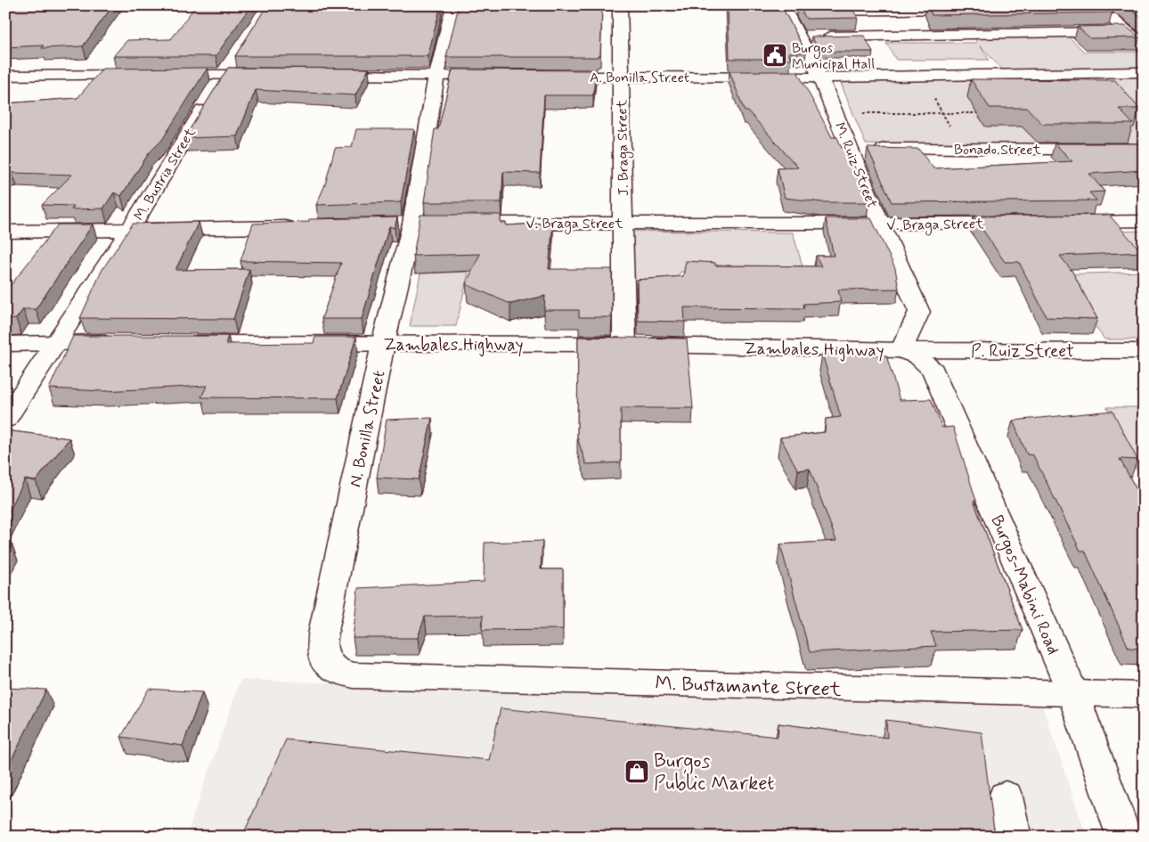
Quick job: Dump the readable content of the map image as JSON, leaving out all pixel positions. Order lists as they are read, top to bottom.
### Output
{
  "streets": {
    "street": [
      "A. Bonilla Street",
      "J. Braga Street",
      "Bonado Street",
      "M. Ruiz Street",
      "M. Bustria Street",
      "V. Braga Street",
      "Zambales Highway",
      "P. Ruiz Street",
      "N. Bonilla Street",
      "Burgos-Mabini Road",
      "M. Bustamante Street"
    ]
  },
  "crossings": [
    ["A. Bonilla Street", "J. Braga Street"],
    ["A. Bonilla Street", "M. Ruiz Street"],
    ["J. Braga Street", "V. Braga Street"],
    ["J. Braga Street", "Zambales Highway"],
    ["Bonado Street", "M. Ruiz Street"],
    ["M. Ruiz Street", "V. Braga Street"],
    ["M. Ruiz Street", "Zambales Highway"],
    ["M. Ruiz Street", "P. Ruiz Street"],
    ["M. Ruiz Street", "Burgos-Mabini Road"],
    ["Zambales Highway", "P. Ruiz Street"],
    ["Zambales Highway", "N. Bonilla Street"],
    ["Zambales Highway", "Burgos-Mabini Road"],
    ["P. Ruiz Street", "Burgos-Mabini Road"],
    ["N. Bonilla Street", "M. Bustamante Street"],
    ["Burgos-Mabini Road", "M. Bustamante Street"]
  ],
  "places": {
    "public building": ["Burgos Municipal Hall"],
    "shop": ["Burgos Public Market"]
  }
}
